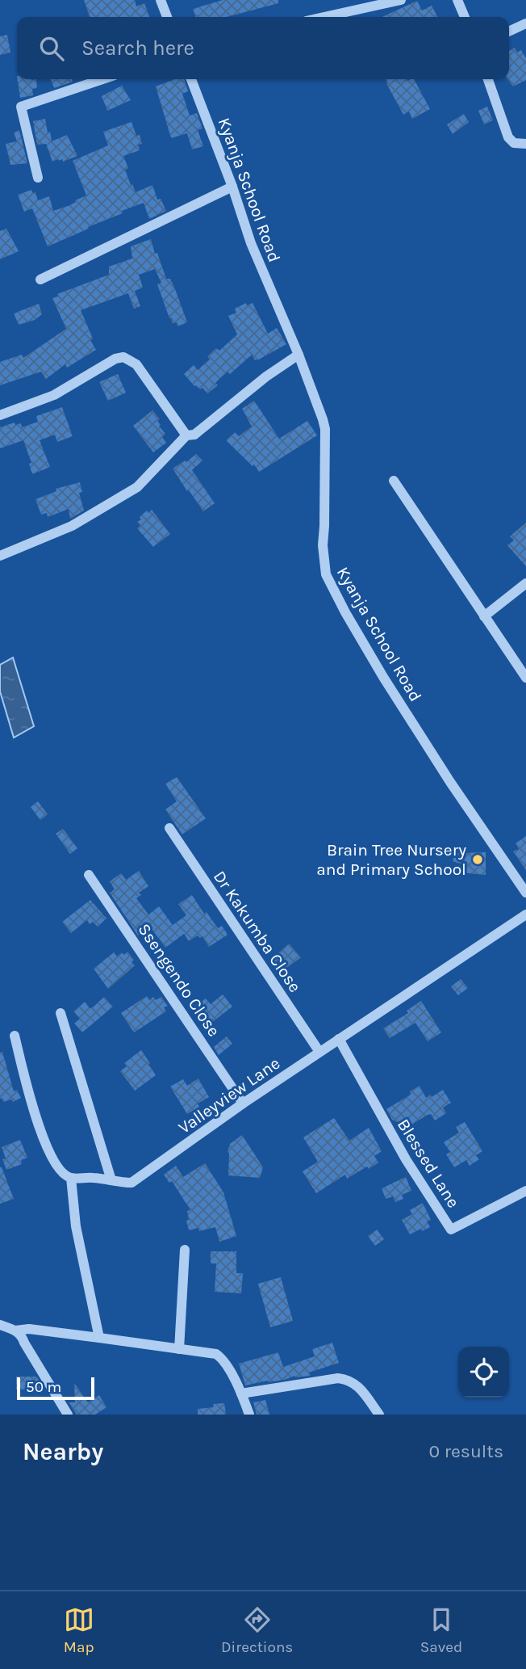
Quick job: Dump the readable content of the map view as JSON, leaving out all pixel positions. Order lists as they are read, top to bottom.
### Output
{
  "streets": {
    "street": [
      "Kyanja School Road",
      "Dr Kakumba Close",
      "Ssengendo Close",
      "Valleyview Lane",
      "Blessed Lane"
    ]
  },
  "crossings": [
    ["Dr Kakumba Close", "Valleyview Lane"],
    ["Ssengendo Close", "Valleyview Lane"],
    ["Valleyview Lane", "Blessed Lane"]
  ],
  "places": ["Brain Tree Nursery and Primary School"],
  "scale_bar": "50 m",
  "page": {
    "search": "Search here",
    "scale": "50 m",
    "heading": ["Nearby", "0 results"],
    "nav": ["Map", "Directions", "Saved"]
  }
}
